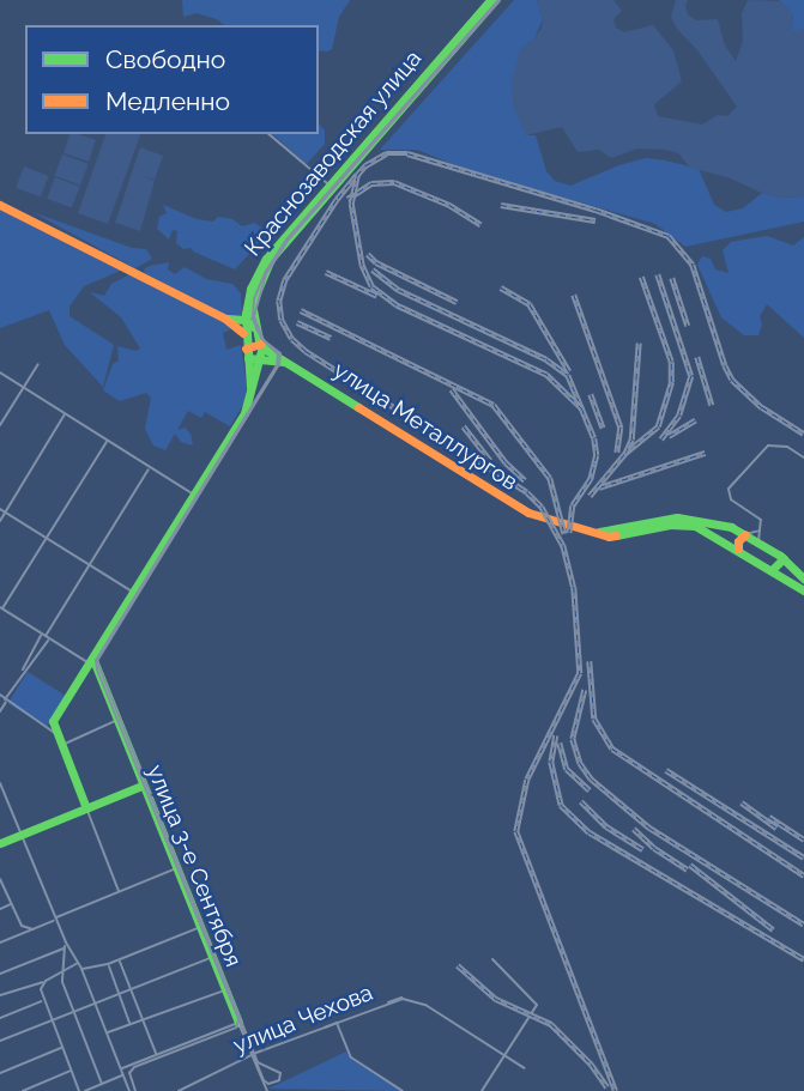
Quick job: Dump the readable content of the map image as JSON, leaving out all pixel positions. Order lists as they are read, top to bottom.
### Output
{
  "streets": {
    "main road": ["Краснозаводская улица", "улица Металлургов", "улица 3-е Сентября"],
    "street": ["улица Чехова"]
  },
  "crossings": [
    ["улица 3-е Сентября", "улица Чехова"]
  ],
  "legend": ["Свободно", "Медленно"]
}
